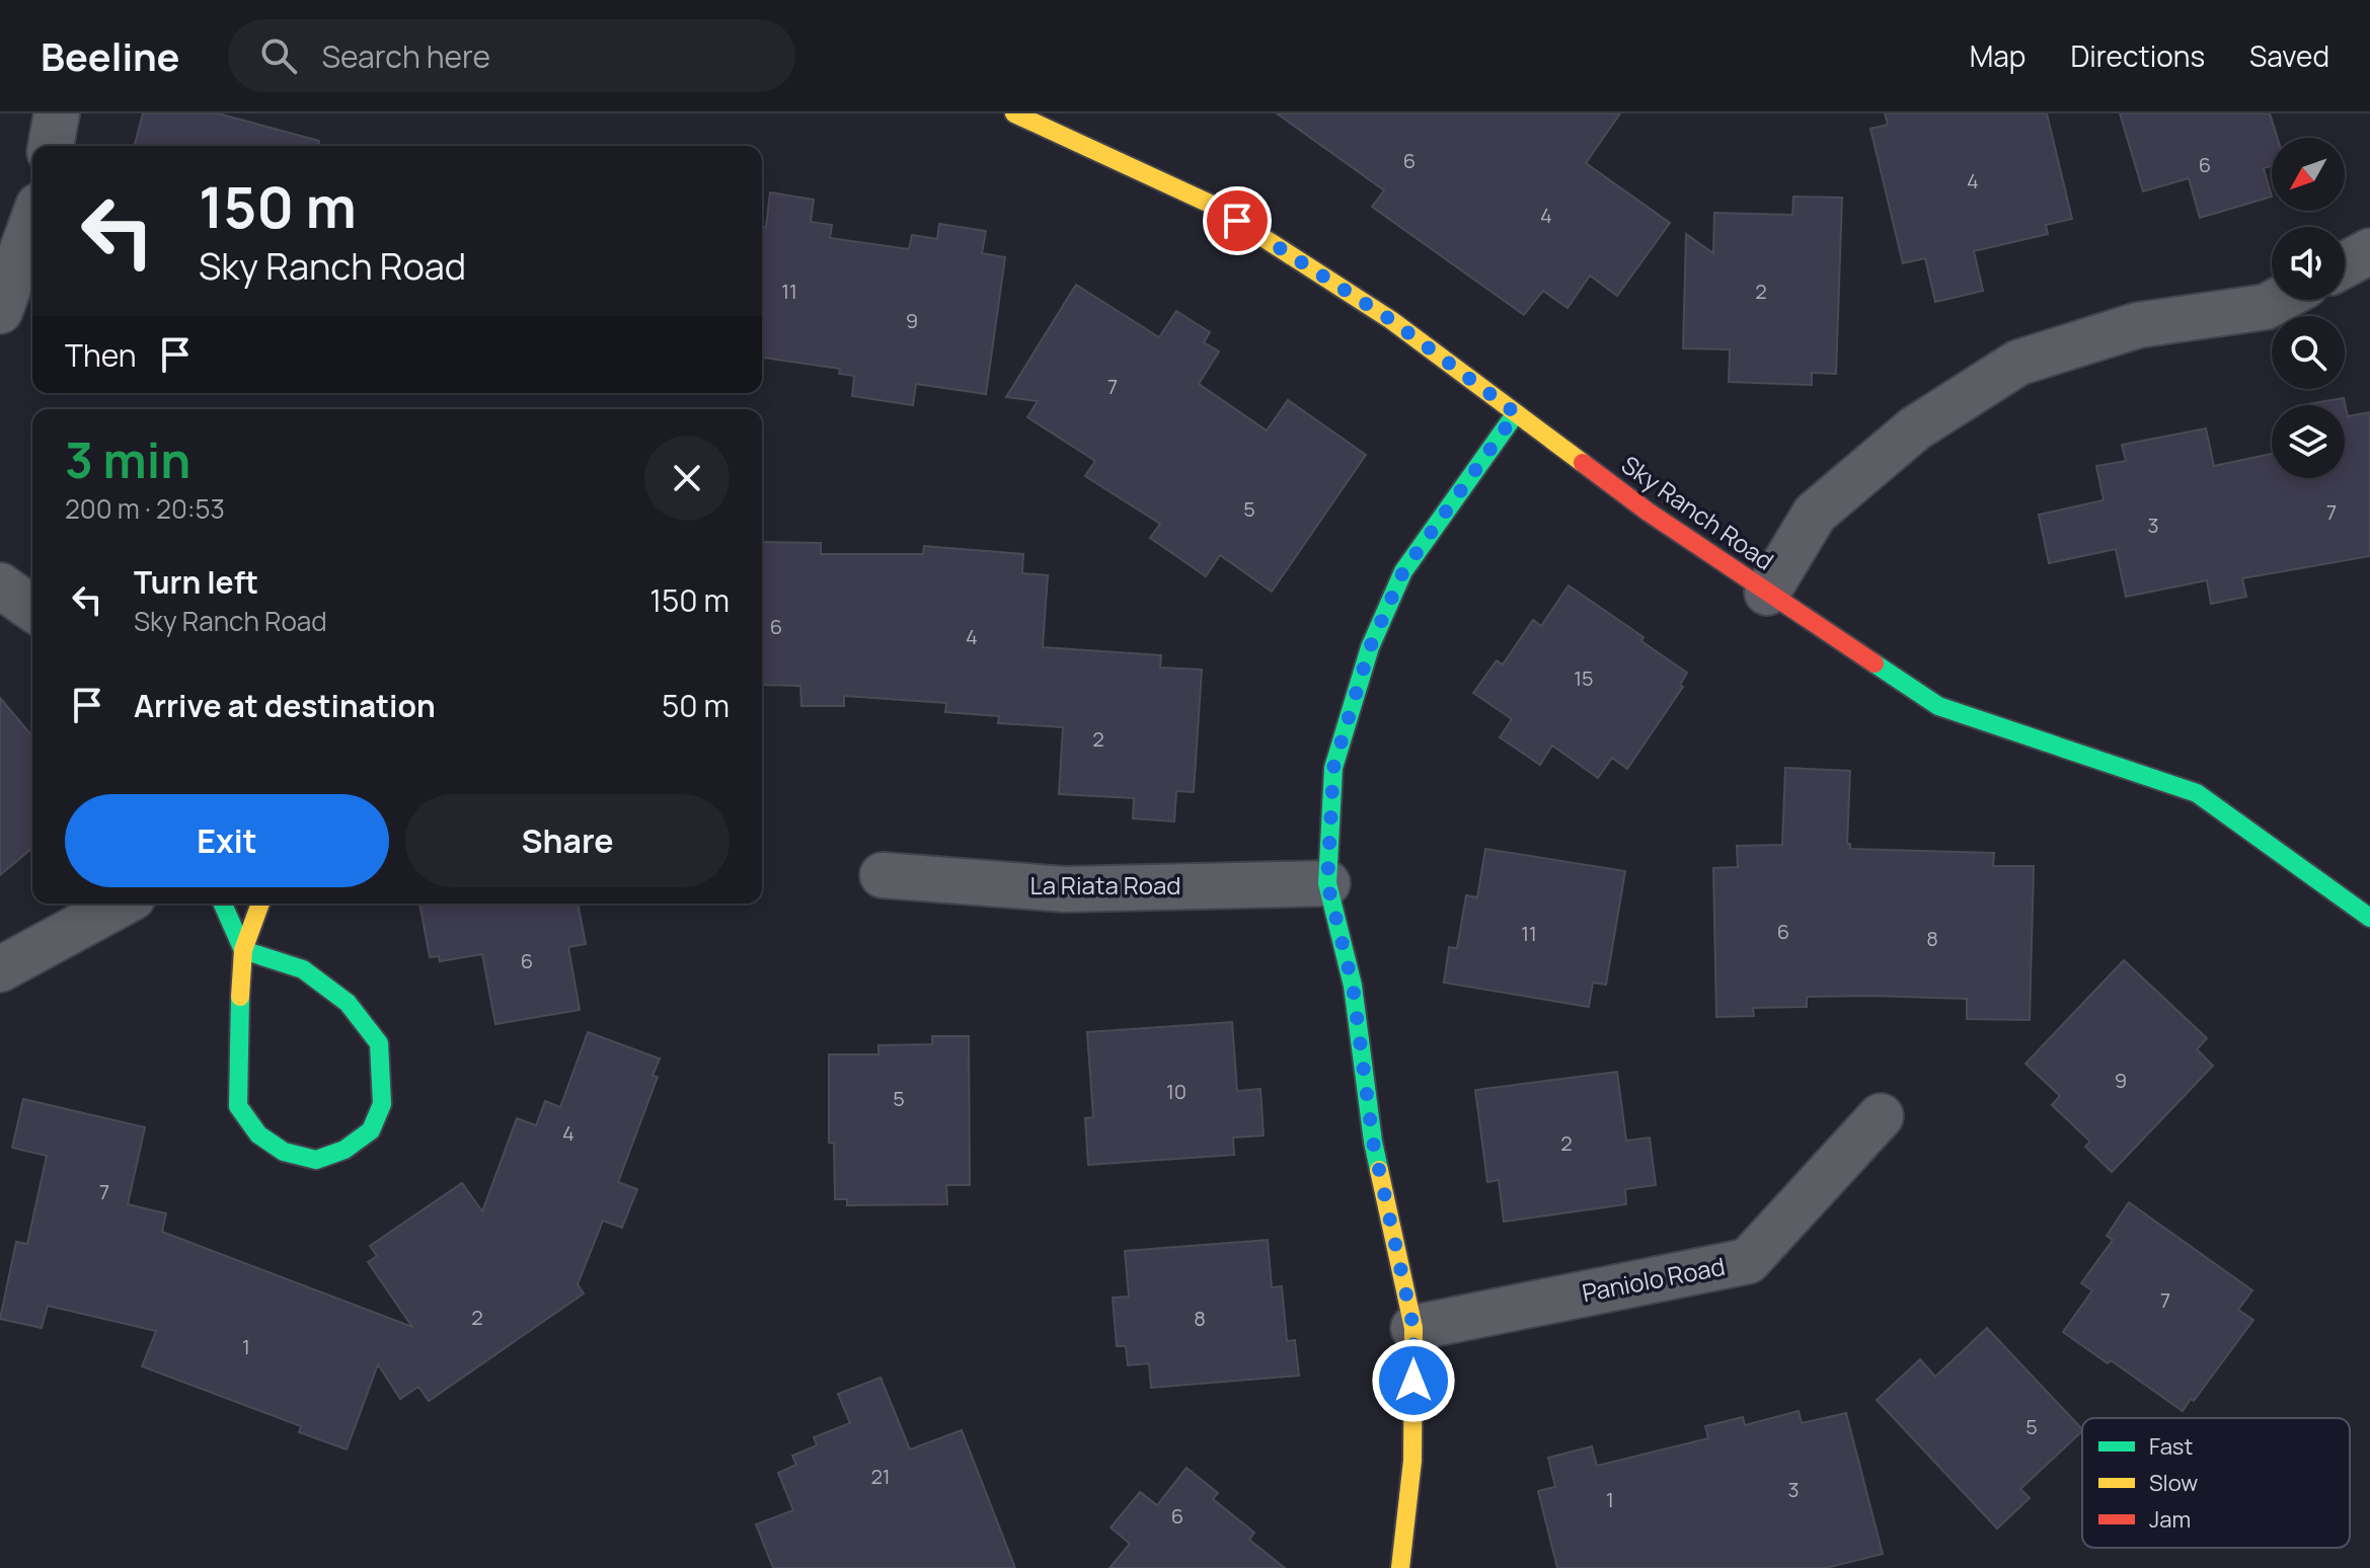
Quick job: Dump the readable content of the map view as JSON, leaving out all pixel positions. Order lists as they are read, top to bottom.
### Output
{
  "streets": {
    "street": ["Sky Ranch Road", "La Riata Road", "Paniolo Road"]
  },
  "house_numbers": [
    "6",
    "6",
    "4",
    "4",
    "11",
    "2",
    "9",
    "7",
    "5",
    "7",
    "3",
    "6",
    "4",
    "15",
    "2",
    "6",
    "11",
    "8",
    "6",
    "9",
    "10",
    "5",
    "4",
    "2",
    "7",
    "7",
    "2",
    "8",
    "1",
    "5",
    "21",
    "3",
    "1",
    "6"
  ],
  "legend": ["Fast", "Slow", "Jam"],
  "north": "bottom left",
  "page": {
    "header": "Beeline",
    "search": "Search here",
    "nav": ["Map", "Directions", "Saved"],
    "turn": ["150 m", "Sky Ranch Road"],
    "then": "Then",
    "heading": ["3 min", "200 m · 20:53"],
    "list": [
      {
        "name": "Turn left",
        "note": "Sky Ranch Road",
        "value": "150 m"
      },
      {
        "name": "Arrive at destination",
        "value": "50 m"
      }
    ],
    "buttons": ["Exit", "Share"]
  }
}
